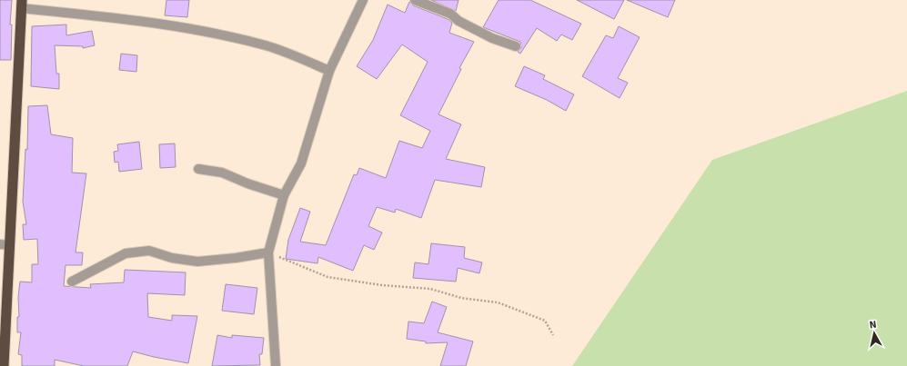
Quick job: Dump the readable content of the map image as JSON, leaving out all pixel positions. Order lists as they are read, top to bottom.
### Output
{
  "north": "top"
}
